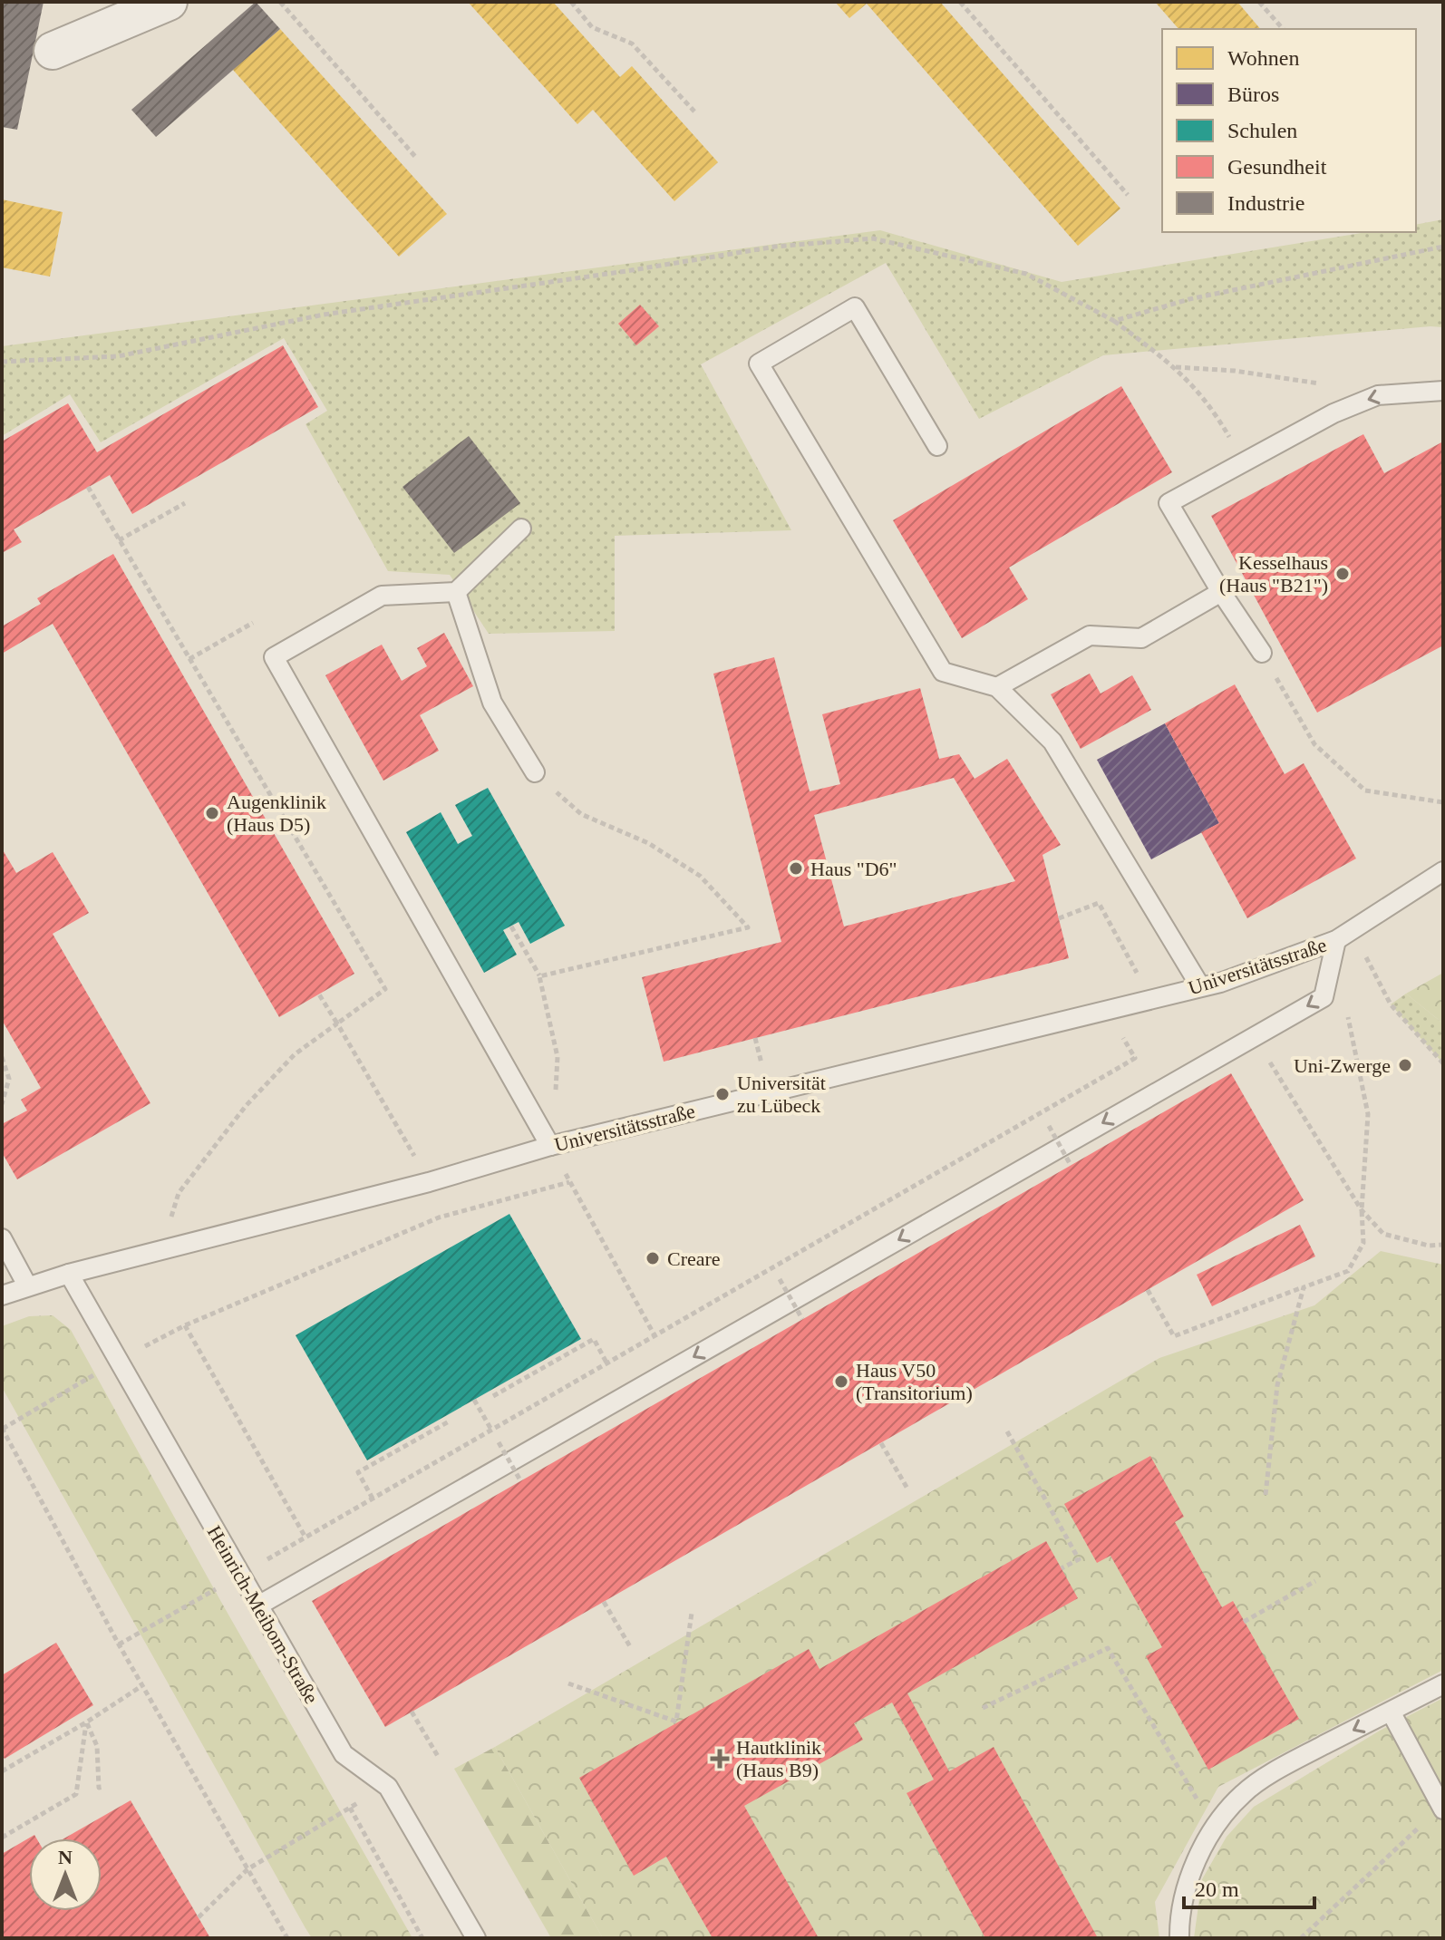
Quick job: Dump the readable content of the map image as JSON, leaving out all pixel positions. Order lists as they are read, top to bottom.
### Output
{
  "streets": {
    "lane": ["Universitätsstraße", "Heinrich-Meibom-Straße"]
  },
  "crossings": [
    ["Universitätsstraße", "Heinrich-Meibom-Straße"]
  ],
  "places": {
    "other": [
      "Kesselhaus (Haus \"B21\")",
      "Augenklinik (Haus D5)",
      "Haus \"D6\"",
      "Uni-Zwerge",
      "Universität zu Lübeck",
      "Creare",
      "Haus V50 (Transitorium)"
    ],
    "health": ["Hautklinik (Haus B9)"]
  },
  "legend": [
    "Wohnen",
    "Büros",
    "Schulen",
    "Gesundheit",
    "Industrie"
  ],
  "scale_bar": "20 m",
  "north": "top"
}
